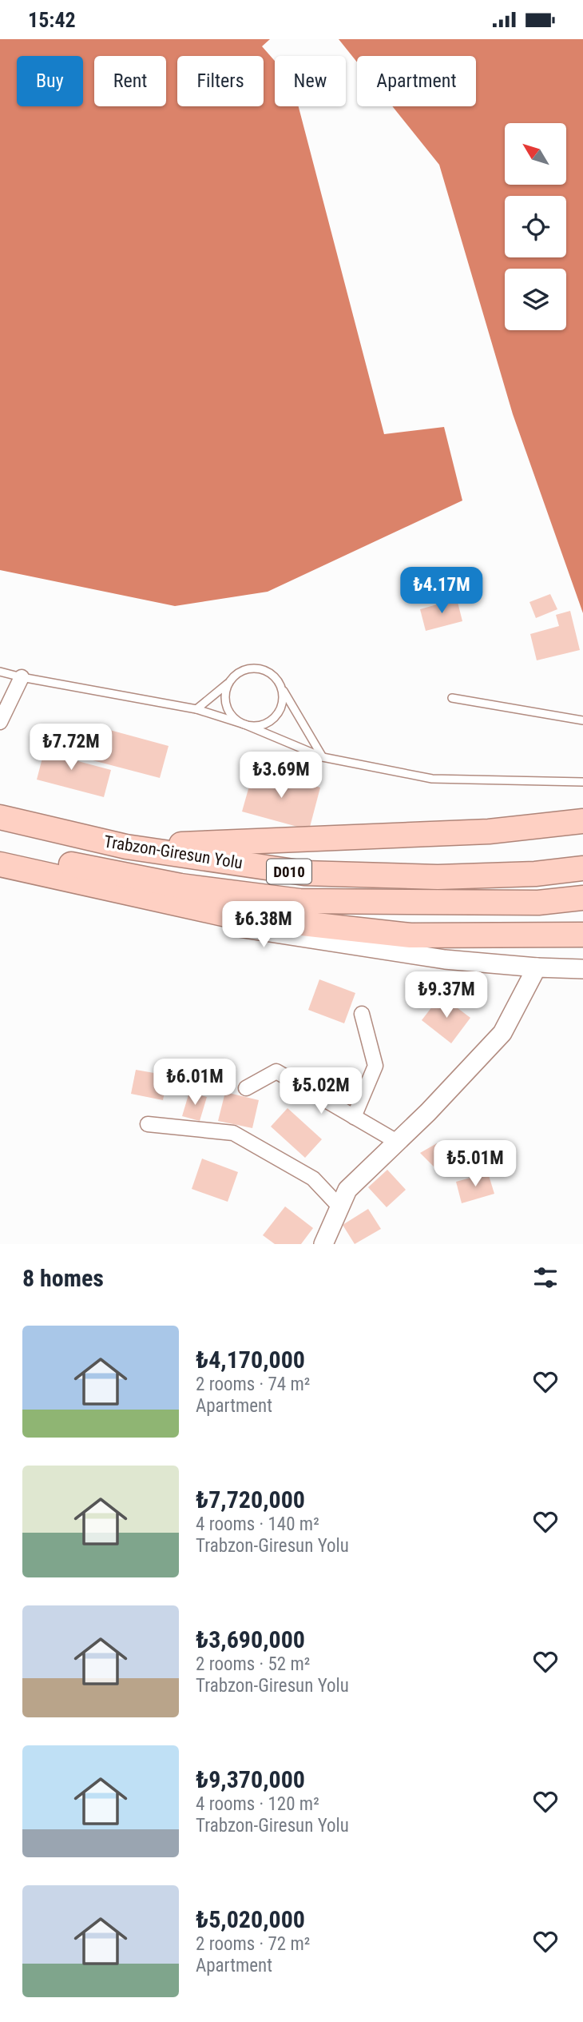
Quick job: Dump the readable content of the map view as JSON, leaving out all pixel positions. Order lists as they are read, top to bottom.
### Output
{
  "streets": {
    "highway": ["Trabzon-Giresun Yolu", "D010"]
  },
  "north": "top left",
  "page": {
    "status": "15:42",
    "chip": [
      "Buy",
      "Rent",
      "Filters",
      "New",
      "Apartment"
    ],
    "price": [
      "₺4.17M",
      "₺7.72M",
      "₺3.69M",
      "₺6.38M",
      "₺9.37M",
      "₺6.01M",
      "₺5.02M",
      "₺5.01M"
    ],
    "heading": "8 homes",
    "list": [
      {
        "name": "₺4,170,000",
        "note": "2 rooms · 74 m² · Apartment"
      },
      {
        "name": "₺7,720,000",
        "note": "4 rooms · 140 m² · Trabzon-Giresun Yolu"
      },
      {
        "name": "₺3,690,000",
        "note": "2 rooms · 52 m² · Trabzon-Giresun Yolu"
      },
      {
        "name": "₺9,370,000",
        "note": "4 rooms · 120 m² · Trabzon-Giresun Yolu"
      },
      {
        "name": "₺5,020,000",
        "note": "2 rooms · 72 m² · Apartment"
      }
    ]
  }
}
